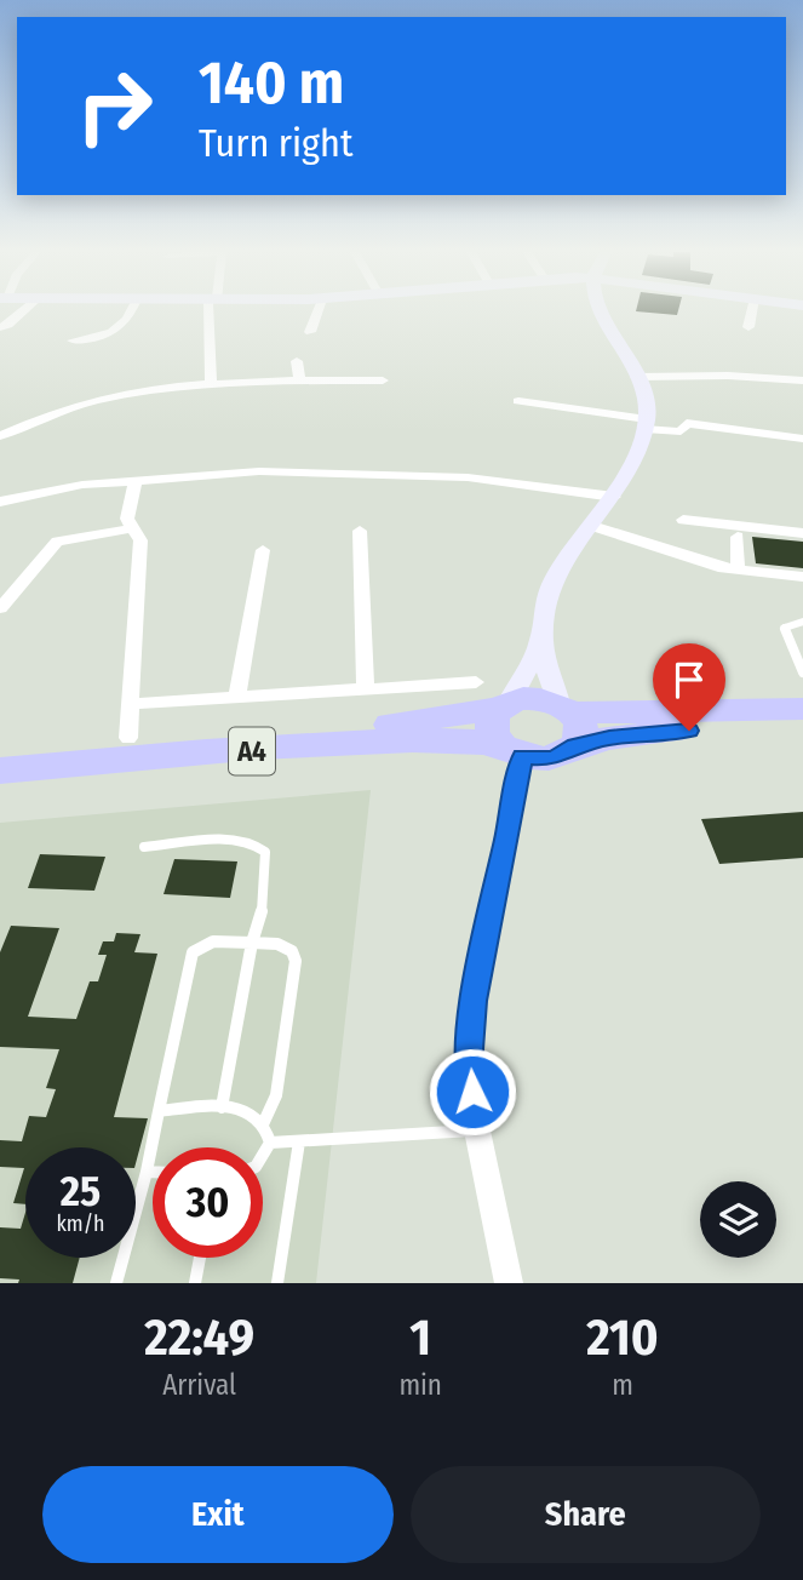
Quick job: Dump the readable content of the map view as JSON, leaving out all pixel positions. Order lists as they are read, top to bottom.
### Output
{
  "streets": {
    "highway": ["A4"]
  },
  "page": {
    "turn": ["140 m", "Turn right"],
    "speed": "25 km/h",
    "limit": "30",
    "eta": [
      "22:49",
      "Arrival",
      "1",
      "min",
      "210",
      "m"
    ],
    "buttons": ["Exit", "Share"]
  }
}
